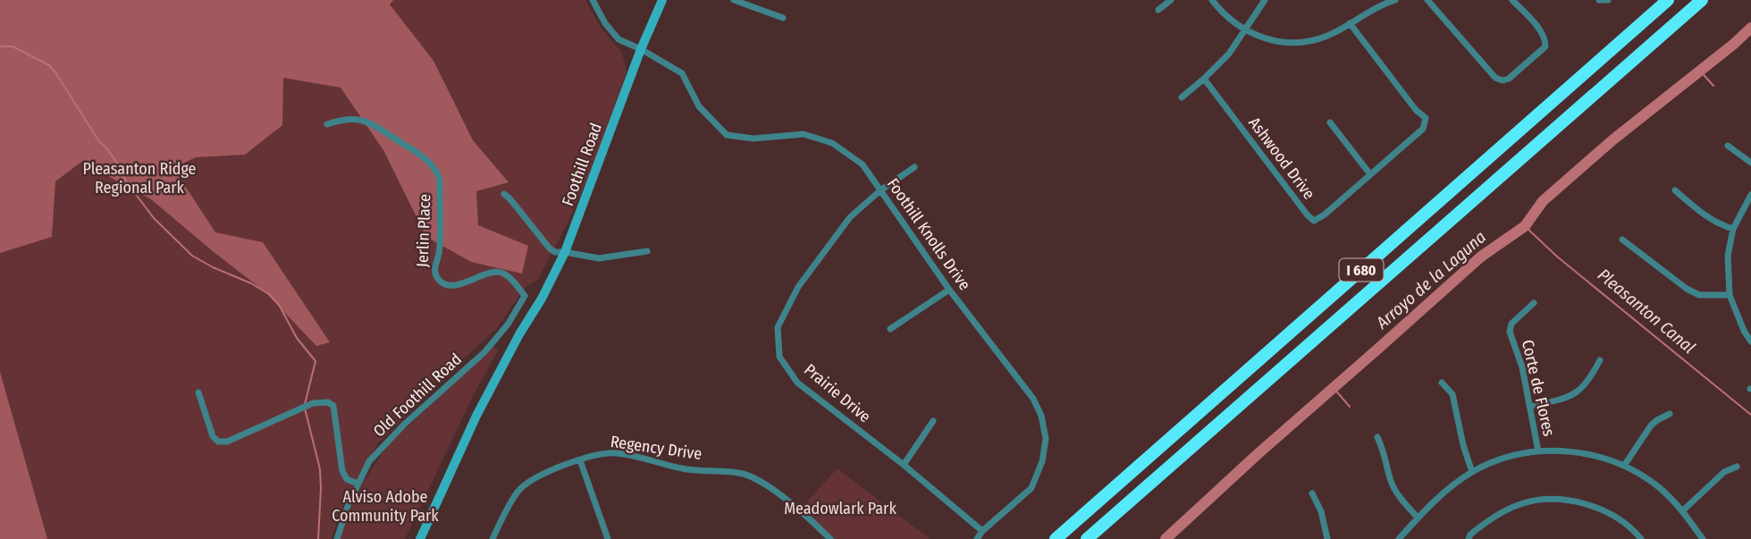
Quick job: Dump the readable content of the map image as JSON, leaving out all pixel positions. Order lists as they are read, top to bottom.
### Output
{
  "streets": {
    "highway": ["I 680"],
    "main road": ["Foothill Road"],
    "street": [
      "Ashwood Drive",
      "Jerlin Place",
      "Foothill Knolls Drive",
      "Corte de Flores",
      "Prairie Drive",
      "Old Foothill Road",
      "Regency Drive"
    ]
  },
  "crossings": [
    ["Foothill Road", "Foothill Knolls Drive"],
    ["Jerlin Place", "Old Foothill Road"],
    ["Foothill Knolls Drive", "Prairie Drive"]
  ],
  "water": ["Arroyo de la Laguna", "Pleasanton Canal"],
  "parks": ["Pleasanton Ridge Regional Park", "Alviso Adobe Community Park", "Meadowlark Park"]
}
